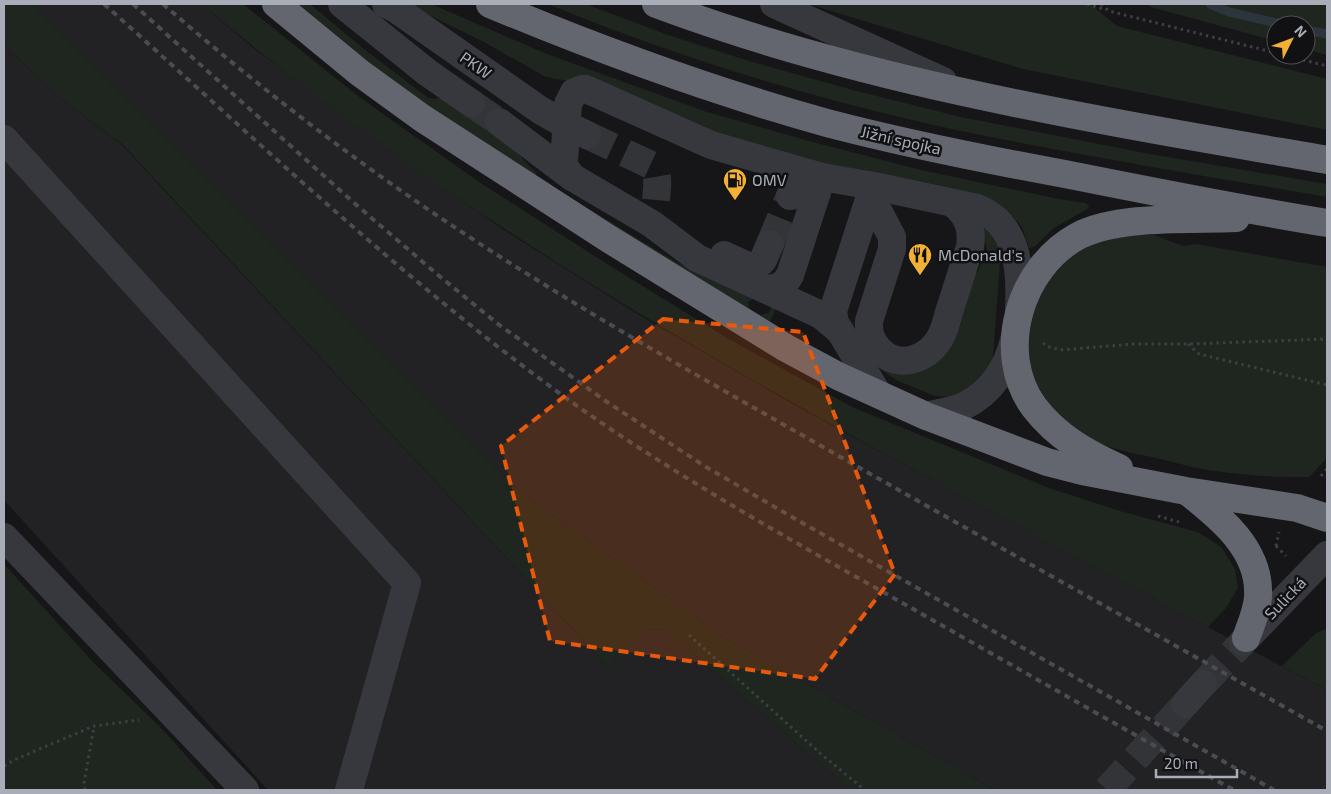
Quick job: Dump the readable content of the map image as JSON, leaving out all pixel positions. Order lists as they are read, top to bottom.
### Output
{
  "streets": {
    "highway": ["Jižní spojka"],
    "street": ["PKW", "Sulická"]
  },
  "places": {
    "fuel station": ["OMV"],
    "restaurant": ["McDonald's"]
  },
  "scale_bar": "20 m",
  "north": "top right"
}
